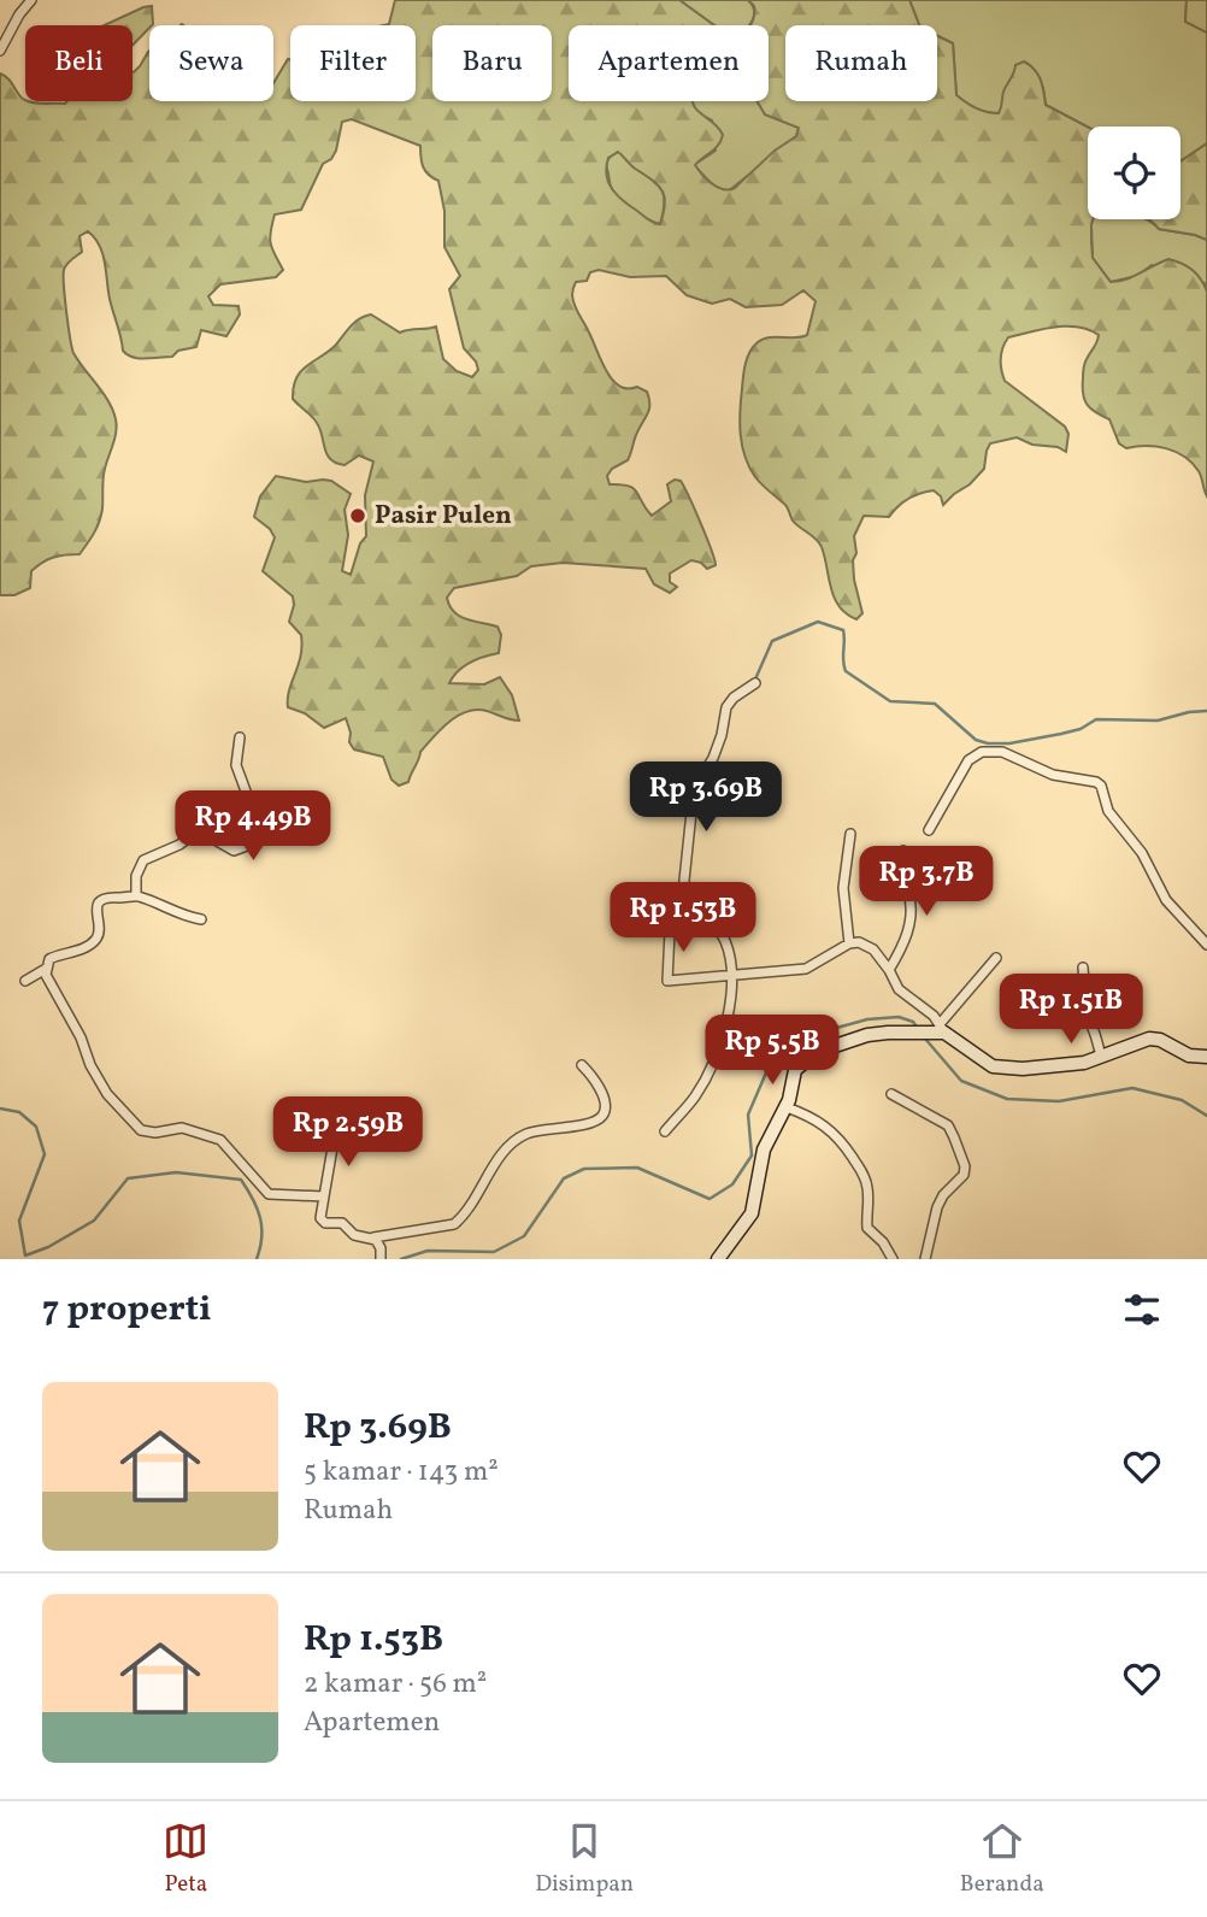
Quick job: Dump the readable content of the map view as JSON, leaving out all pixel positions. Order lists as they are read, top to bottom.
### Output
{
  "places": ["Pasir Pulen"],
  "page": {
    "chip": [
      "Beli",
      "Sewa",
      "Filter",
      "Baru",
      "Apartemen",
      "Rumah"
    ],
    "price": [
      "Rp 3.69B",
      "Rp 4.49B",
      "Rp 3.7B",
      "Rp 1.53B",
      "Rp 1.51B",
      "Rp 5.5B",
      "Rp 2.59B"
    ],
    "heading": "7 properti",
    "list": [
      {
        "name": "Rp 3.69B",
        "note": "5 kamar · 143 m² · Rumah"
      },
      {
        "name": "Rp 1.53B",
        "note": "2 kamar · 56 m² · Apartemen"
      }
    ],
    "tabs": ["Peta", "Disimpan", "Beranda"]
  }
}
